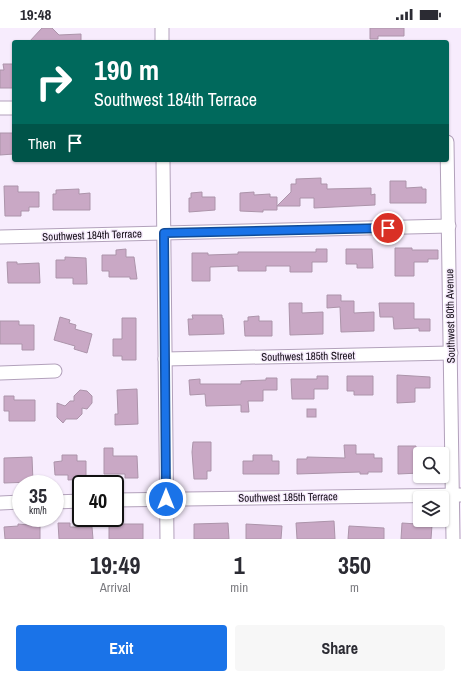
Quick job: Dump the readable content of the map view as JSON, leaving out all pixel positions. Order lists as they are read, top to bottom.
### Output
{
  "streets": {
    "street": [
      "Southwest 184th Terrace",
      "Southwest 80th Avenue",
      "Southwest 185th Street",
      "Southwest 185th Terrace"
    ]
  },
  "crossings": [
    ["Southwest 184th Terrace", "Southwest 80th Avenue"],
    ["Southwest 80th Avenue", "Southwest 185th Street"],
    ["Southwest 80th Avenue", "Southwest 185th Terrace"]
  ],
  "page": {
    "status": "19:48",
    "turn": ["190 m", "Southwest 184th Terrace"],
    "then": "Then",
    "speed": "35 km/h",
    "limit": "40",
    "eta": [
      "19:49",
      "Arrival",
      "1",
      "min",
      "350",
      "m"
    ],
    "buttons": ["Exit", "Share"]
  }
}
